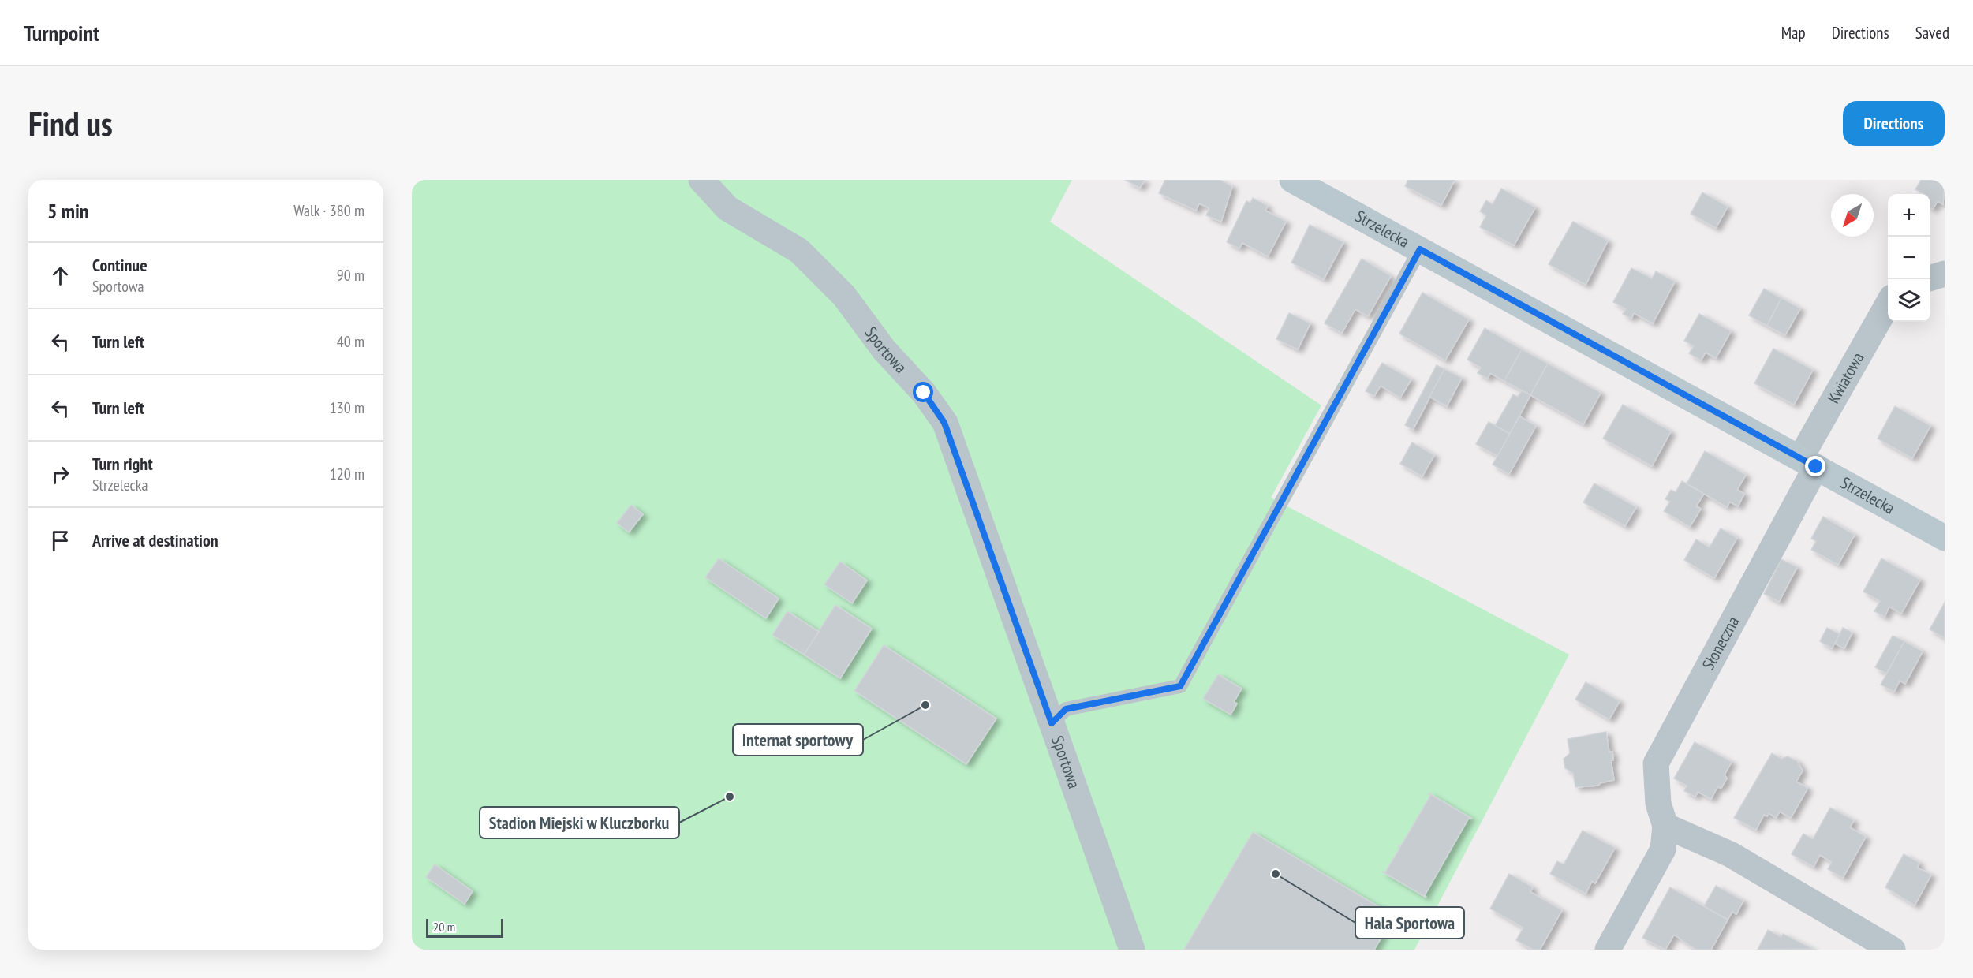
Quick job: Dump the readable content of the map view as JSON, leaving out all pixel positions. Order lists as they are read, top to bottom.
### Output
{
  "streets": {
    "street": [
      "Strzelecka",
      "Sportowa",
      "Kwiatowa",
      "Słoneczna"
    ]
  },
  "crossings": [
    ["Strzelecka", "Kwiatowa"],
    ["Strzelecka", "Słoneczna"],
    ["Kwiatowa", "Słoneczna"]
  ],
  "places": ["Internat sportowy", "Stadion Miejski w Kluczborku", "Hala Sportowa"],
  "scale_bar": "20 m",
  "north": "bottom left",
  "page": {
    "header": "Turnpoint",
    "nav": ["Map", "Directions", "Saved"],
    "buttons": "Directions",
    "title": "Find us",
    "heading": ["5 min", "Walk · 380 m"],
    "map_buttons": ["+", "−"],
    "list": [
      ["Continue", "Sportowa", "90 m"],
      ["Turn left", "40 m"],
      ["Turn left", "130 m"],
      ["Turn right", "Strzelecka", "120 m"],
      "Arrive at destination"
    ],
    "scale": "20 m"
  }
}
